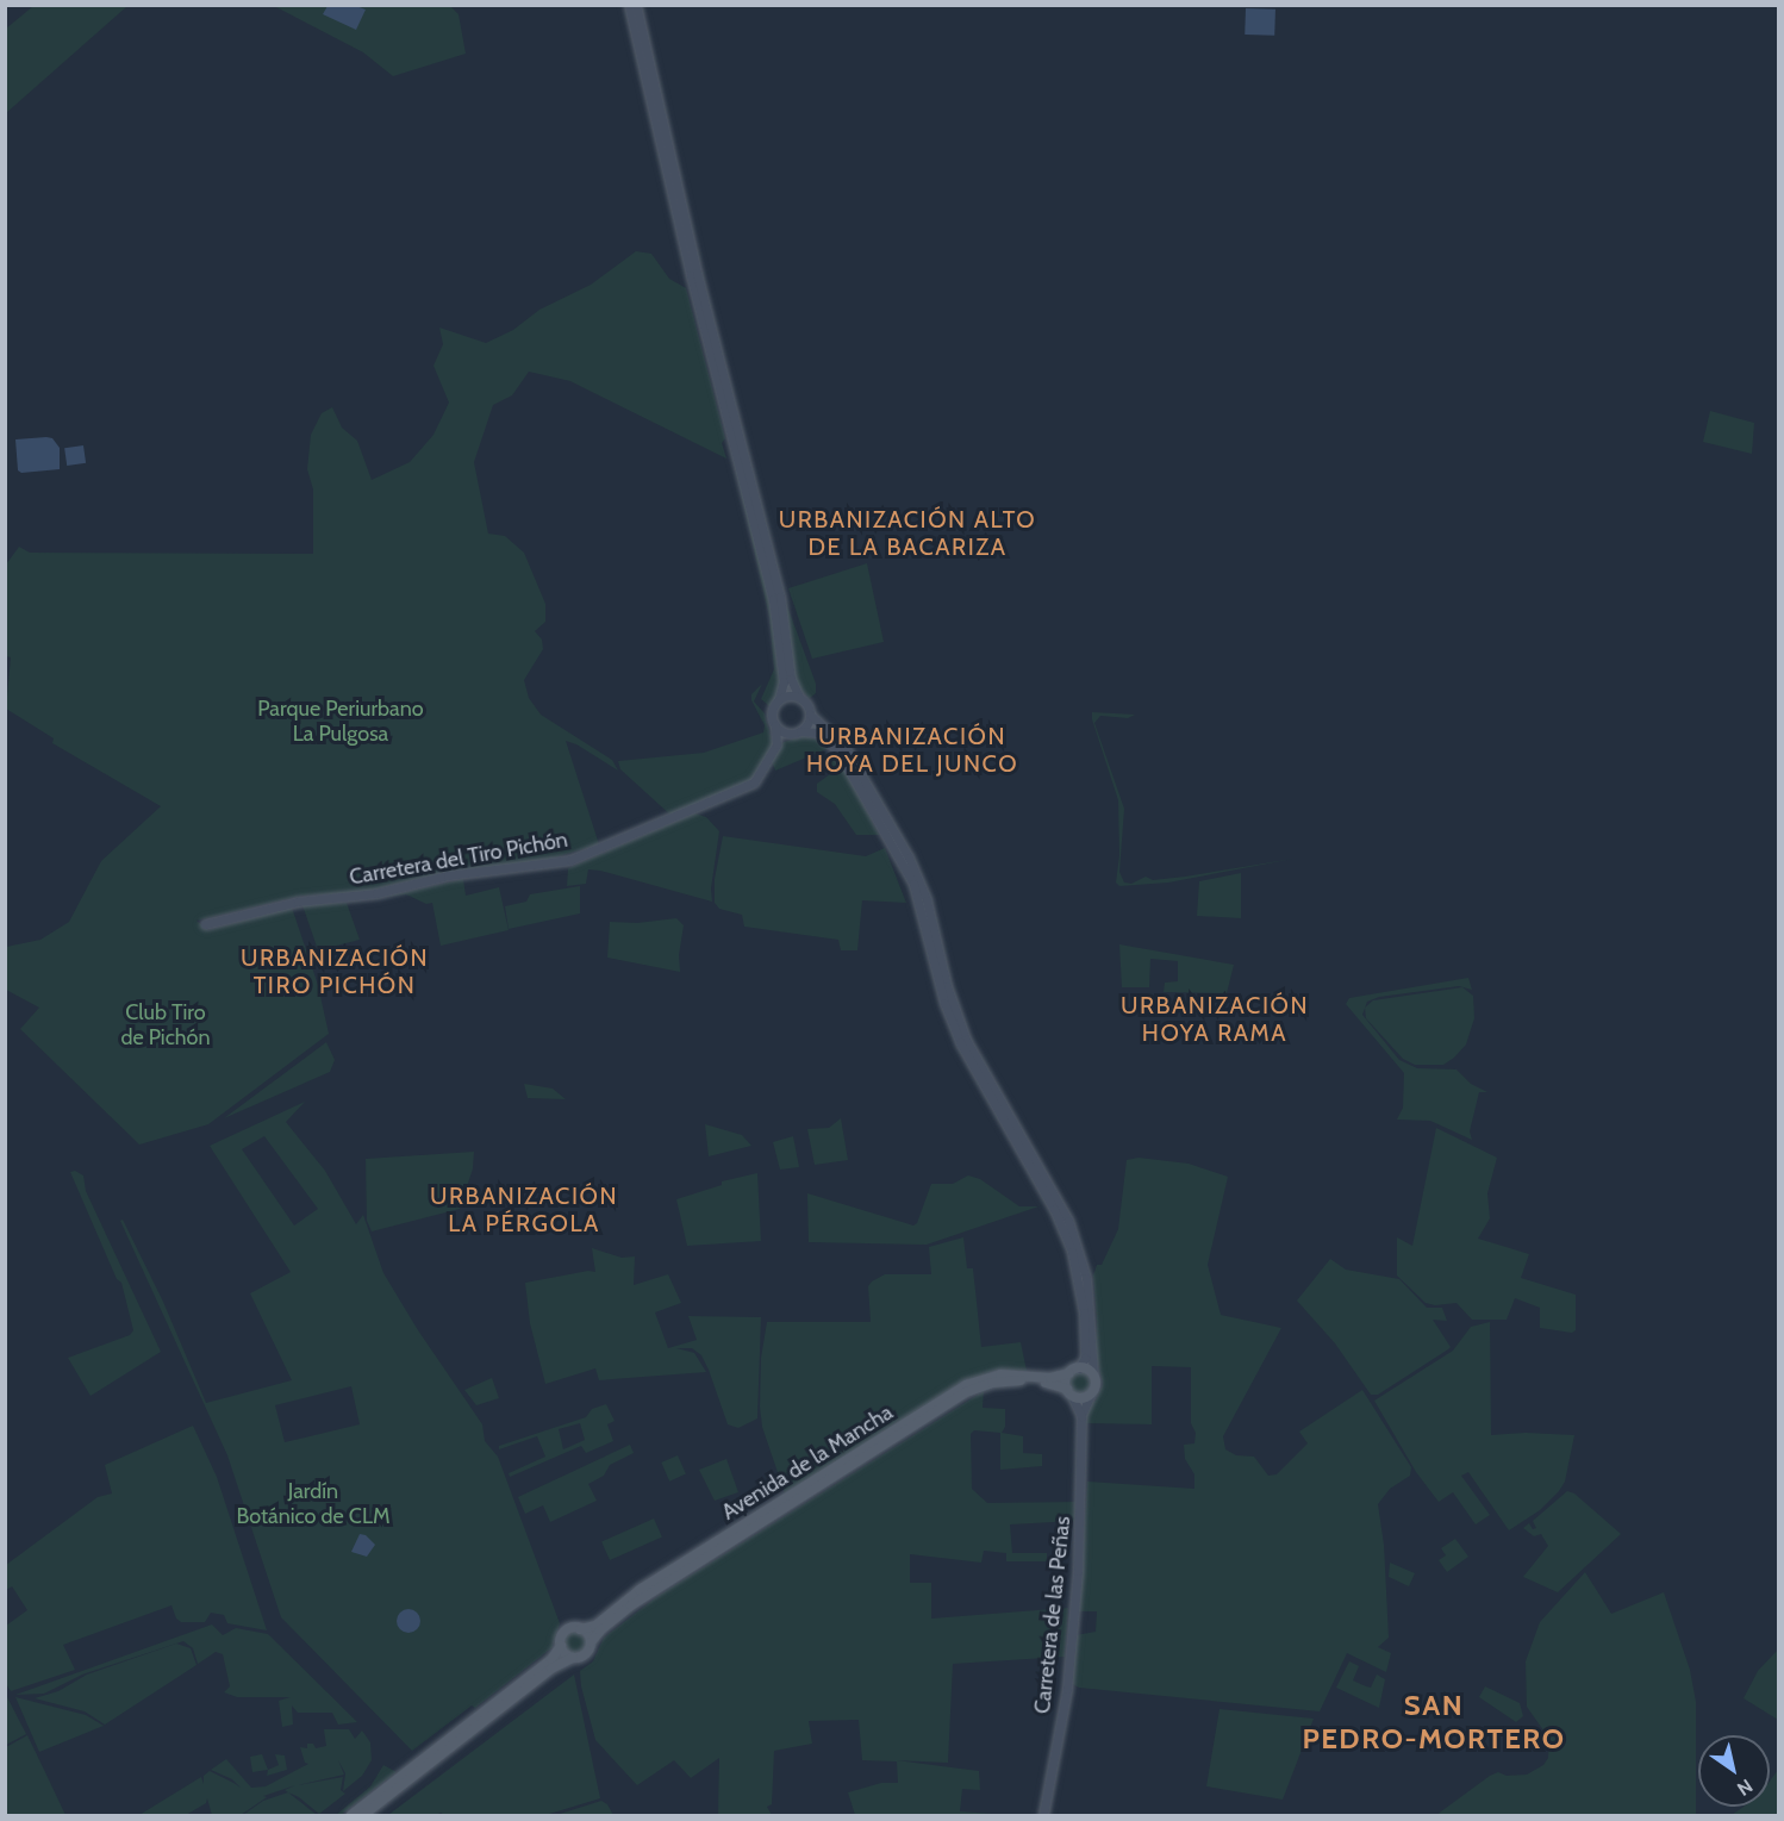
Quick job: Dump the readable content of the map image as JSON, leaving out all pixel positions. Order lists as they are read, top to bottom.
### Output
{
  "streets": {
    "main road": ["Carretera del Tiro Pichón", "Avenida de la Mancha", "Carretera de las Peñas"]
  },
  "districts": [
    "URBANIZACIÓN ALTO DE LA BACARIZA",
    "URBANIZACIÓN HOYA DEL JUNCO",
    "URBANIZACIÓN TIRO PICHÓN",
    "URBANIZACIÓN HOYA RAMA",
    "URBANIZACIÓN LA PÉRGOLA",
    "SAN PEDRO-MORTERO"
  ],
  "parks": ["Parque Periurbano La Pulgosa", "Club Tiro de Pichón", "Jardín Botánico de CLM"],
  "north": "bottom right"
}
